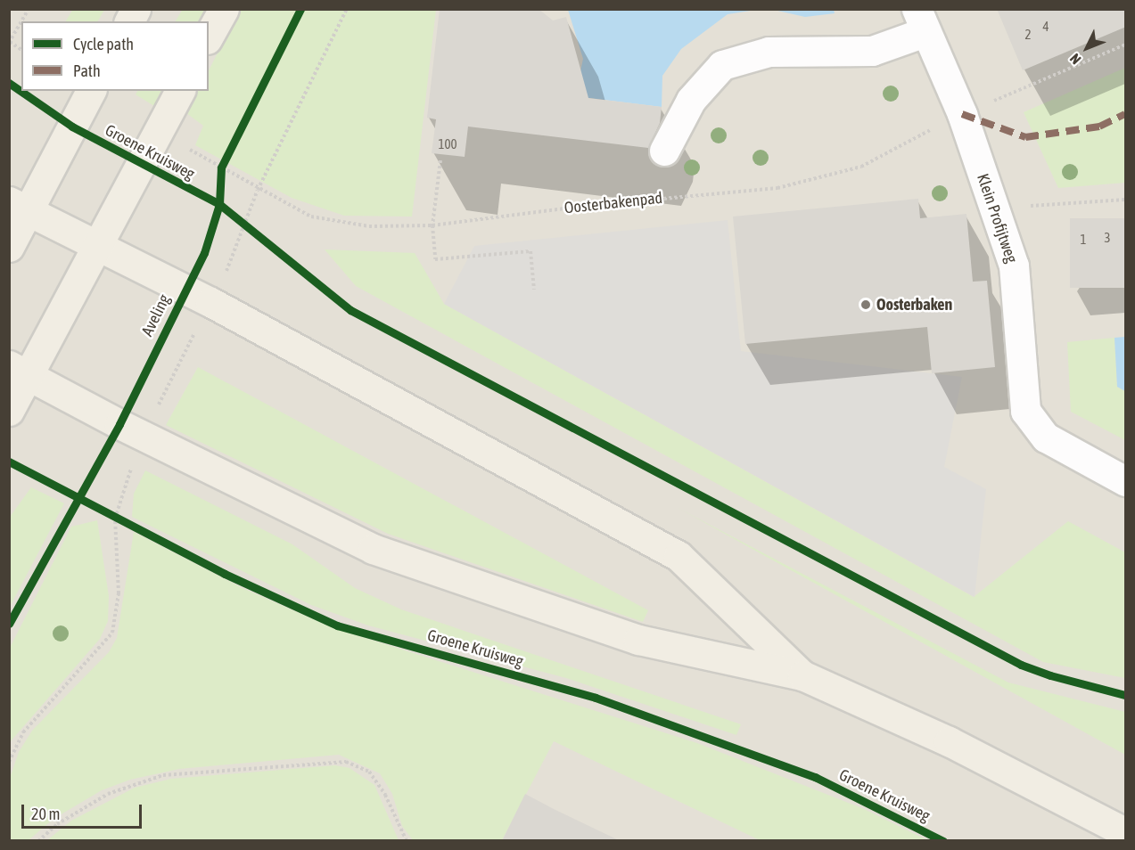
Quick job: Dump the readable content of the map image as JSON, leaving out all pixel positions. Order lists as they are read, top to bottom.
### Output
{
  "streets": {
    "street": ["Klein Profijtweg"],
    "path": ["Oosterbakenpad"],
    "cycle path": ["Groene Kruisweg", "Aveling"]
  },
  "crossings": [
    ["Oosterbakenpad", "Klein Profijtweg"]
  ],
  "places": ["Oosterbaken"],
  "house_numbers": [
    "4",
    "2",
    "100",
    "3",
    "1"
  ],
  "legend": ["Cycle path", "Path"],
  "scale_bar": "20 m",
  "north": "bottom left"
}
